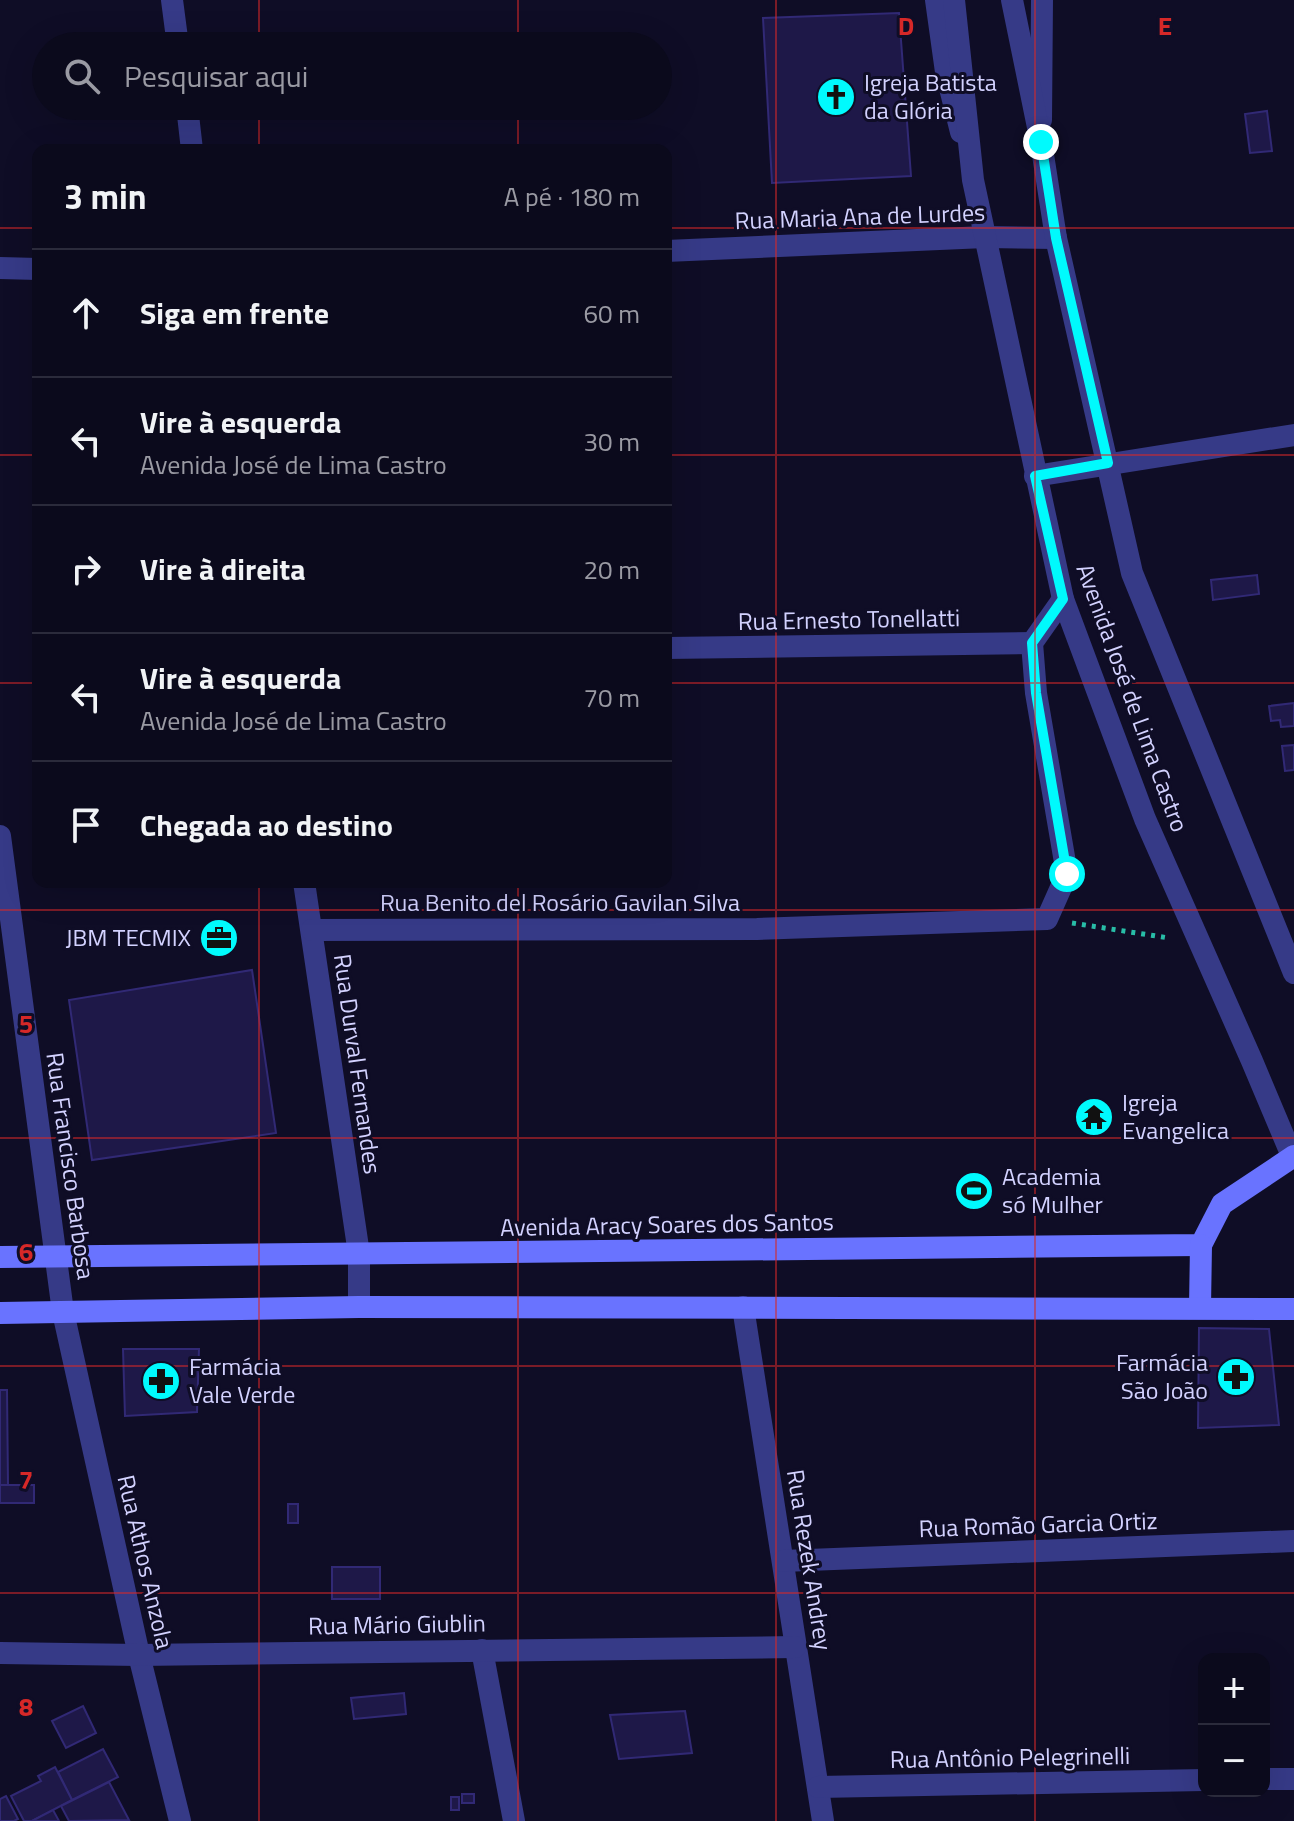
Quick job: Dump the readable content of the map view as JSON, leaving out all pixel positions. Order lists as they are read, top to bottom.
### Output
{
  "streets": {
    "main road": ["Avenida Aracy Soares dos Santos"],
    "street": [
      "Rua Maria Ana de Lurdes",
      "Rua Ernesto Tonellatti",
      "Avenida José de Lima Castro",
      "Rua Benito del Rosário Gavilan Silva",
      "Rua Durval Fernandes",
      "Rua Francisco Barbosa",
      "Rua Romão Garcia Ortiz",
      "Rua Rezek Andrey",
      "Rua Athos Anzola",
      "Rua Mário Giublin",
      "Rua Antônio Pelegrinelli"
    ]
  },
  "crossings": [
    ["Rua Maria Ana de Lurdes", "Avenida José de Lima Castro"],
    ["Rua Benito del Rosário Gavilan Silva", "Rua Durval Fernandes"],
    ["Rua Durval Fernandes", "Avenida Aracy Soares dos Santos"],
    ["Rua Francisco Barbosa", "Avenida Aracy Soares dos Santos"],
    ["Rua Francisco Barbosa", "Rua Athos Anzola"],
    ["Rua Romão Garcia Ortiz", "Rua Rezek Andrey"],
    ["Rua Rezek Andrey", "Rua Mário Giublin"],
    ["Rua Rezek Andrey", "Rua Antônio Pelegrinelli"],
    ["Rua Athos Anzola", "Rua Mário Giublin"]
  ],
  "places": {
    "church": ["Igreja Batista da Glória"],
    "office": ["JBM TECMIX"],
    "temple": ["Igreja Evangelica"],
    "sports": ["Academia só Mulher"],
    "pharmacy": ["Farmácia São João", "Farmácia Vale Verde"]
  },
  "page": {
    "search": "Pesquisar aqui",
    "heading": ["3 min", "A pé · 180 m"],
    "list": [
      ["Siga em frente", "60 m"],
      ["Vire à esquerda", "Avenida José de Lima Castro", "30 m"],
      ["Vire à direita", "20 m"],
      ["Vire à esquerda", "Avenida José de Lima Castro", "70 m"],
      "Chegada ao destino"
    ],
    "map_buttons": ["+", "−"]
  },
  "grid": {
    "columns": ["D", "E"],
    "rows": [
      "5",
      "6",
      "7",
      "8"
    ]
  }
}
